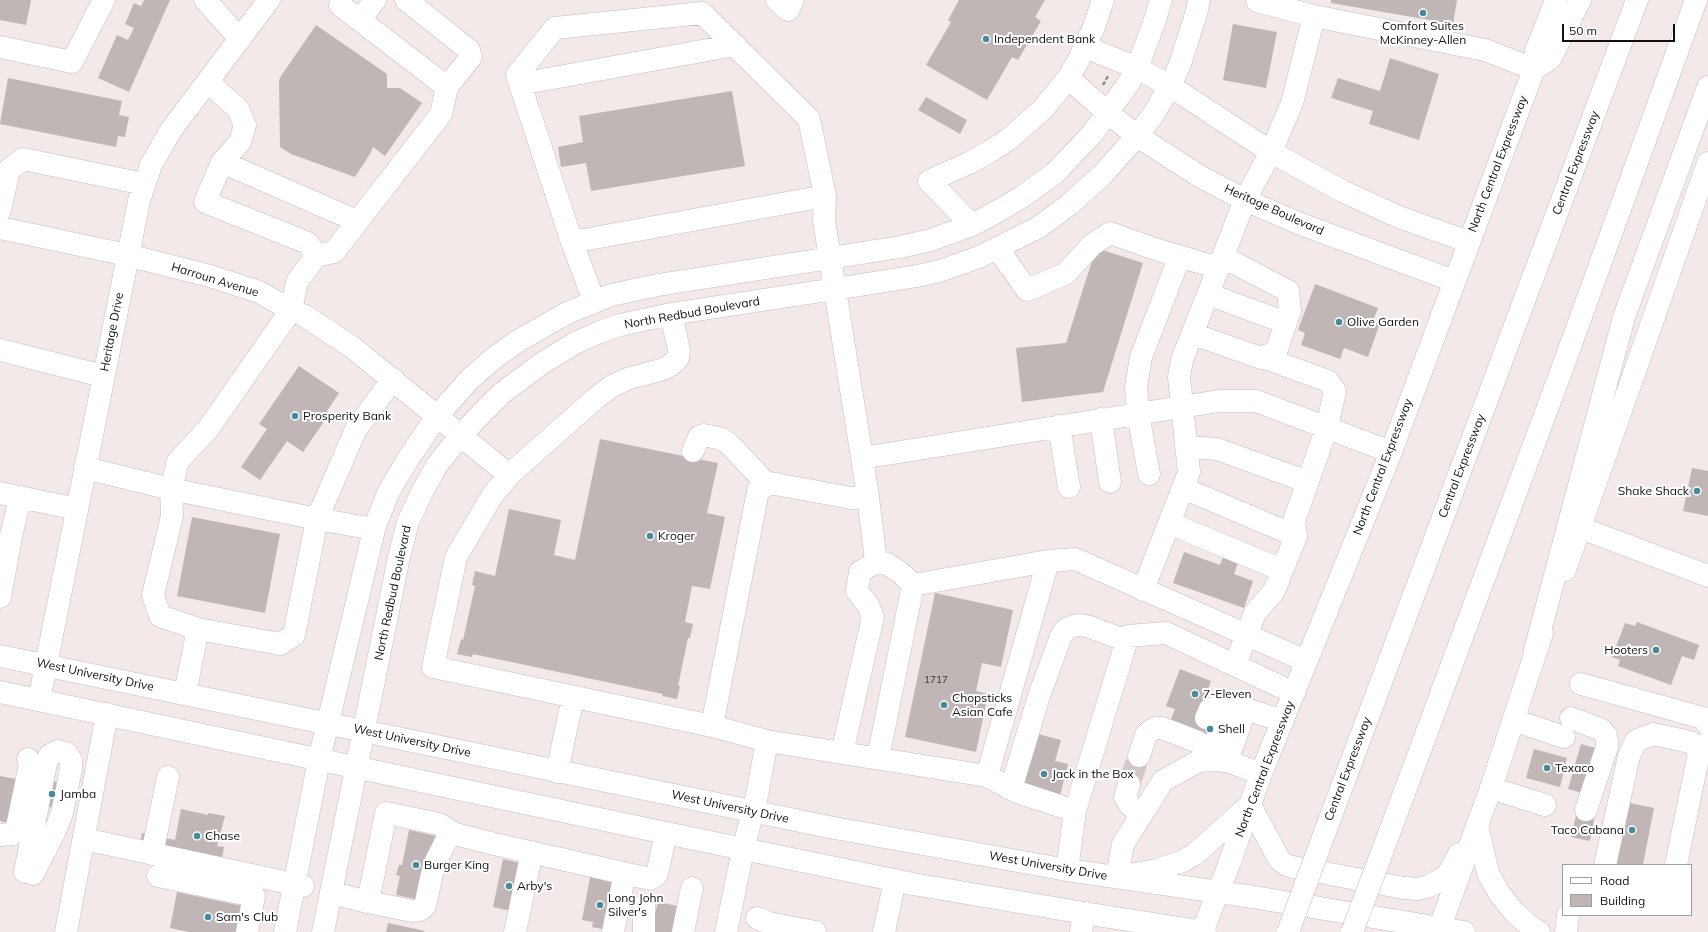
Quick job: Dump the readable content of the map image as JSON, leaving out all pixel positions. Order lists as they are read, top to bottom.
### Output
{
  "streets": {
    "main road": [
      "Central Expressway",
      "North Central Expressway",
      "Heritage Boulevard",
      "Harroun Avenue",
      "North Redbud Boulevard",
      "Heritage Drive",
      "West University Drive"
    ]
  },
  "crossings": [
    ["North Central Expressway", "Heritage Boulevard"],
    ["North Central Expressway", "West University Drive"],
    ["Heritage Boulevard", "North Redbud Boulevard"],
    ["Harroun Avenue", "North Redbud Boulevard"],
    ["Harroun Avenue", "Heritage Drive"],
    ["North Redbud Boulevard", "West University Drive"],
    ["Heritage Drive", "West University Drive"]
  ],
  "places": [
    "Comfort Suites McKinney-Allen",
    "Independent Bank",
    "Olive Garden",
    "Prosperity Bank",
    "Shake Shack",
    "Kroger",
    "Hooters",
    "7-Eleven",
    "Chopsticks Asian Cafe",
    "Shell",
    "Texaco",
    "Jack in the Box",
    "Jamba",
    "Taco Cabana",
    "Chase",
    "Burger King",
    "Arby's",
    "Long John Silver's",
    "Sam's Club"
  ],
  "house_numbers": ["1717"],
  "legend": ["Road", "Building"],
  "scale_bar": "50 m"
}
